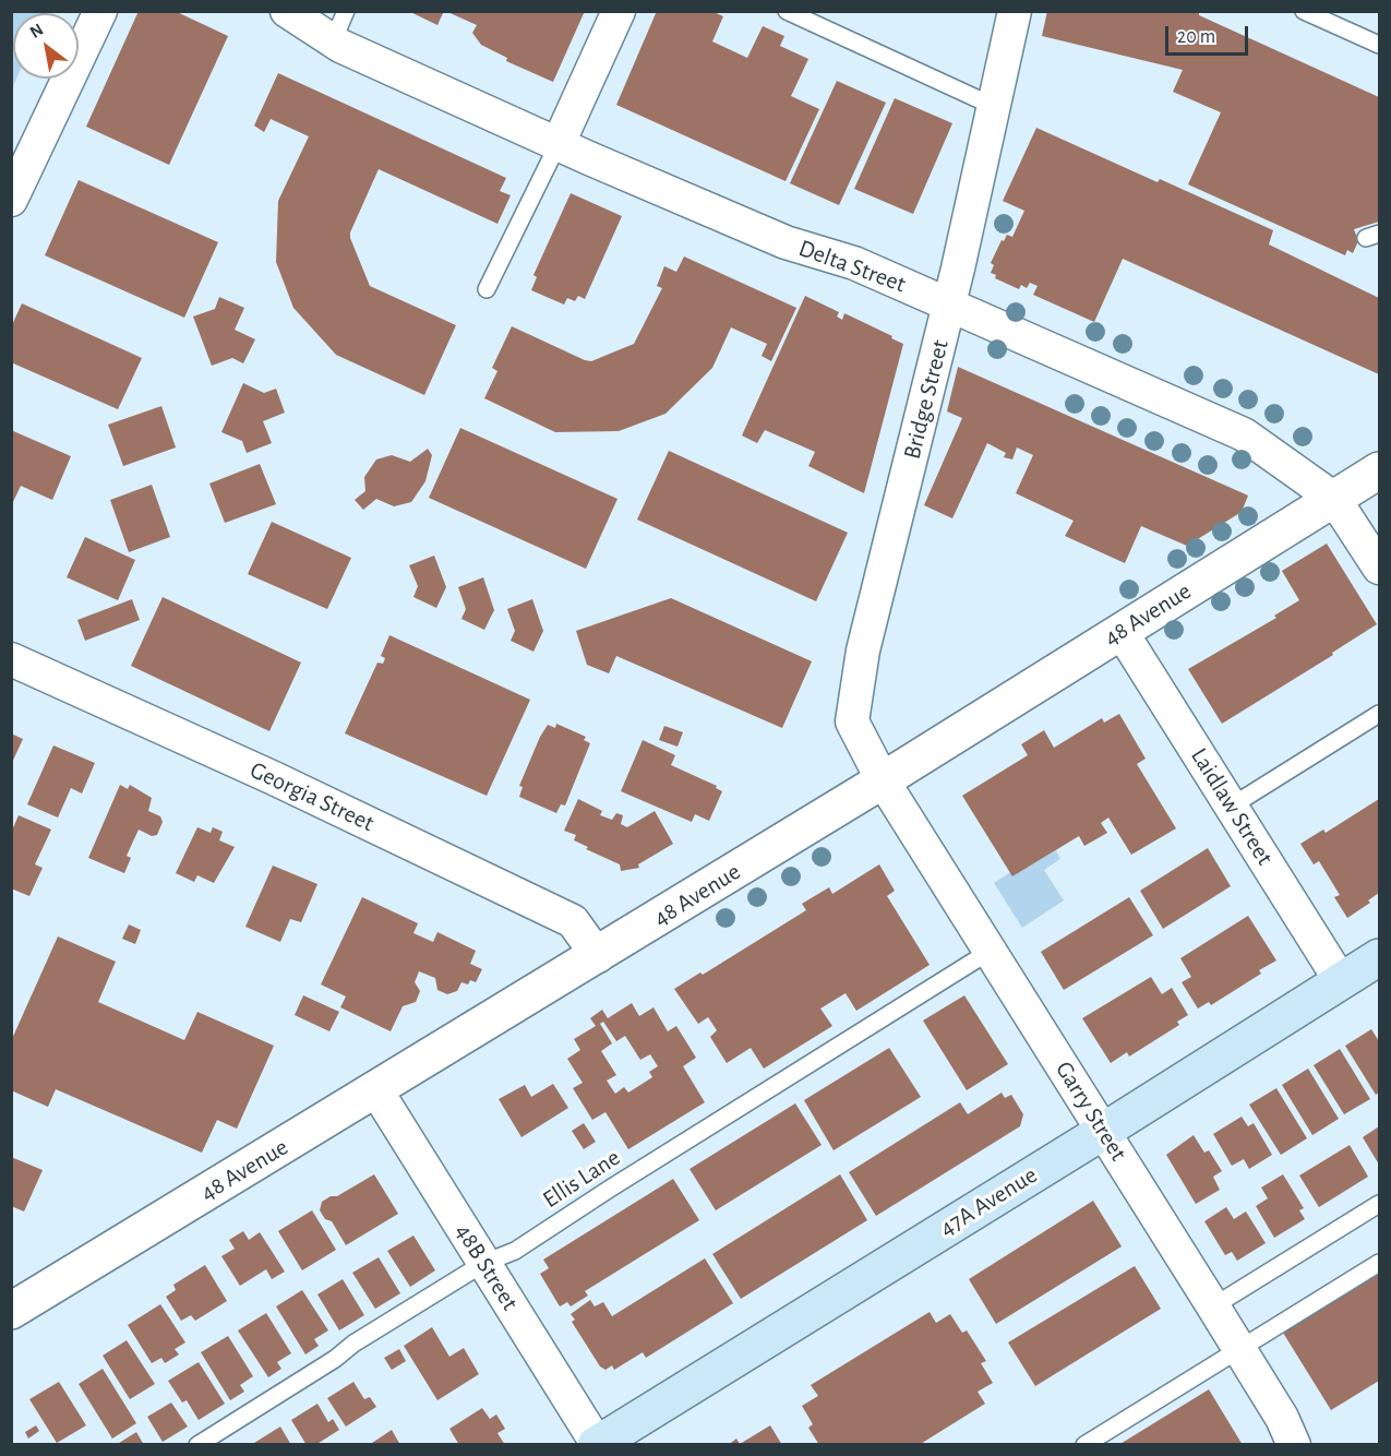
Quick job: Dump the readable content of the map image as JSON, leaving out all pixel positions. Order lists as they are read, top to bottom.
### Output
{
  "streets": {
    "main road": ["47A Avenue"],
    "street": [
      "Delta Street",
      "Bridge Street",
      "48 Avenue",
      "Georgia Street",
      "Laidlaw Street",
      "Garry Street",
      "48B Street"
    ],
    "lane": ["Ellis Lane"]
  },
  "crossings": [
    ["Delta Street", "Bridge Street"],
    ["Delta Street", "48 Avenue"],
    ["Bridge Street", "48 Avenue"],
    ["Bridge Street", "Garry Street"],
    ["48 Avenue", "Georgia Street"],
    ["48 Avenue", "Laidlaw Street"],
    ["48 Avenue", "Garry Street"],
    ["48 Avenue", "48B Street"],
    ["Laidlaw Street", "47A Avenue"],
    ["Garry Street", "Ellis Lane"],
    ["Garry Street", "47A Avenue"],
    ["Ellis Lane", "48B Street"],
    ["47A Avenue", "48B Street"]
  ],
  "scale_bar": "20 m",
  "north": "top left"
}
